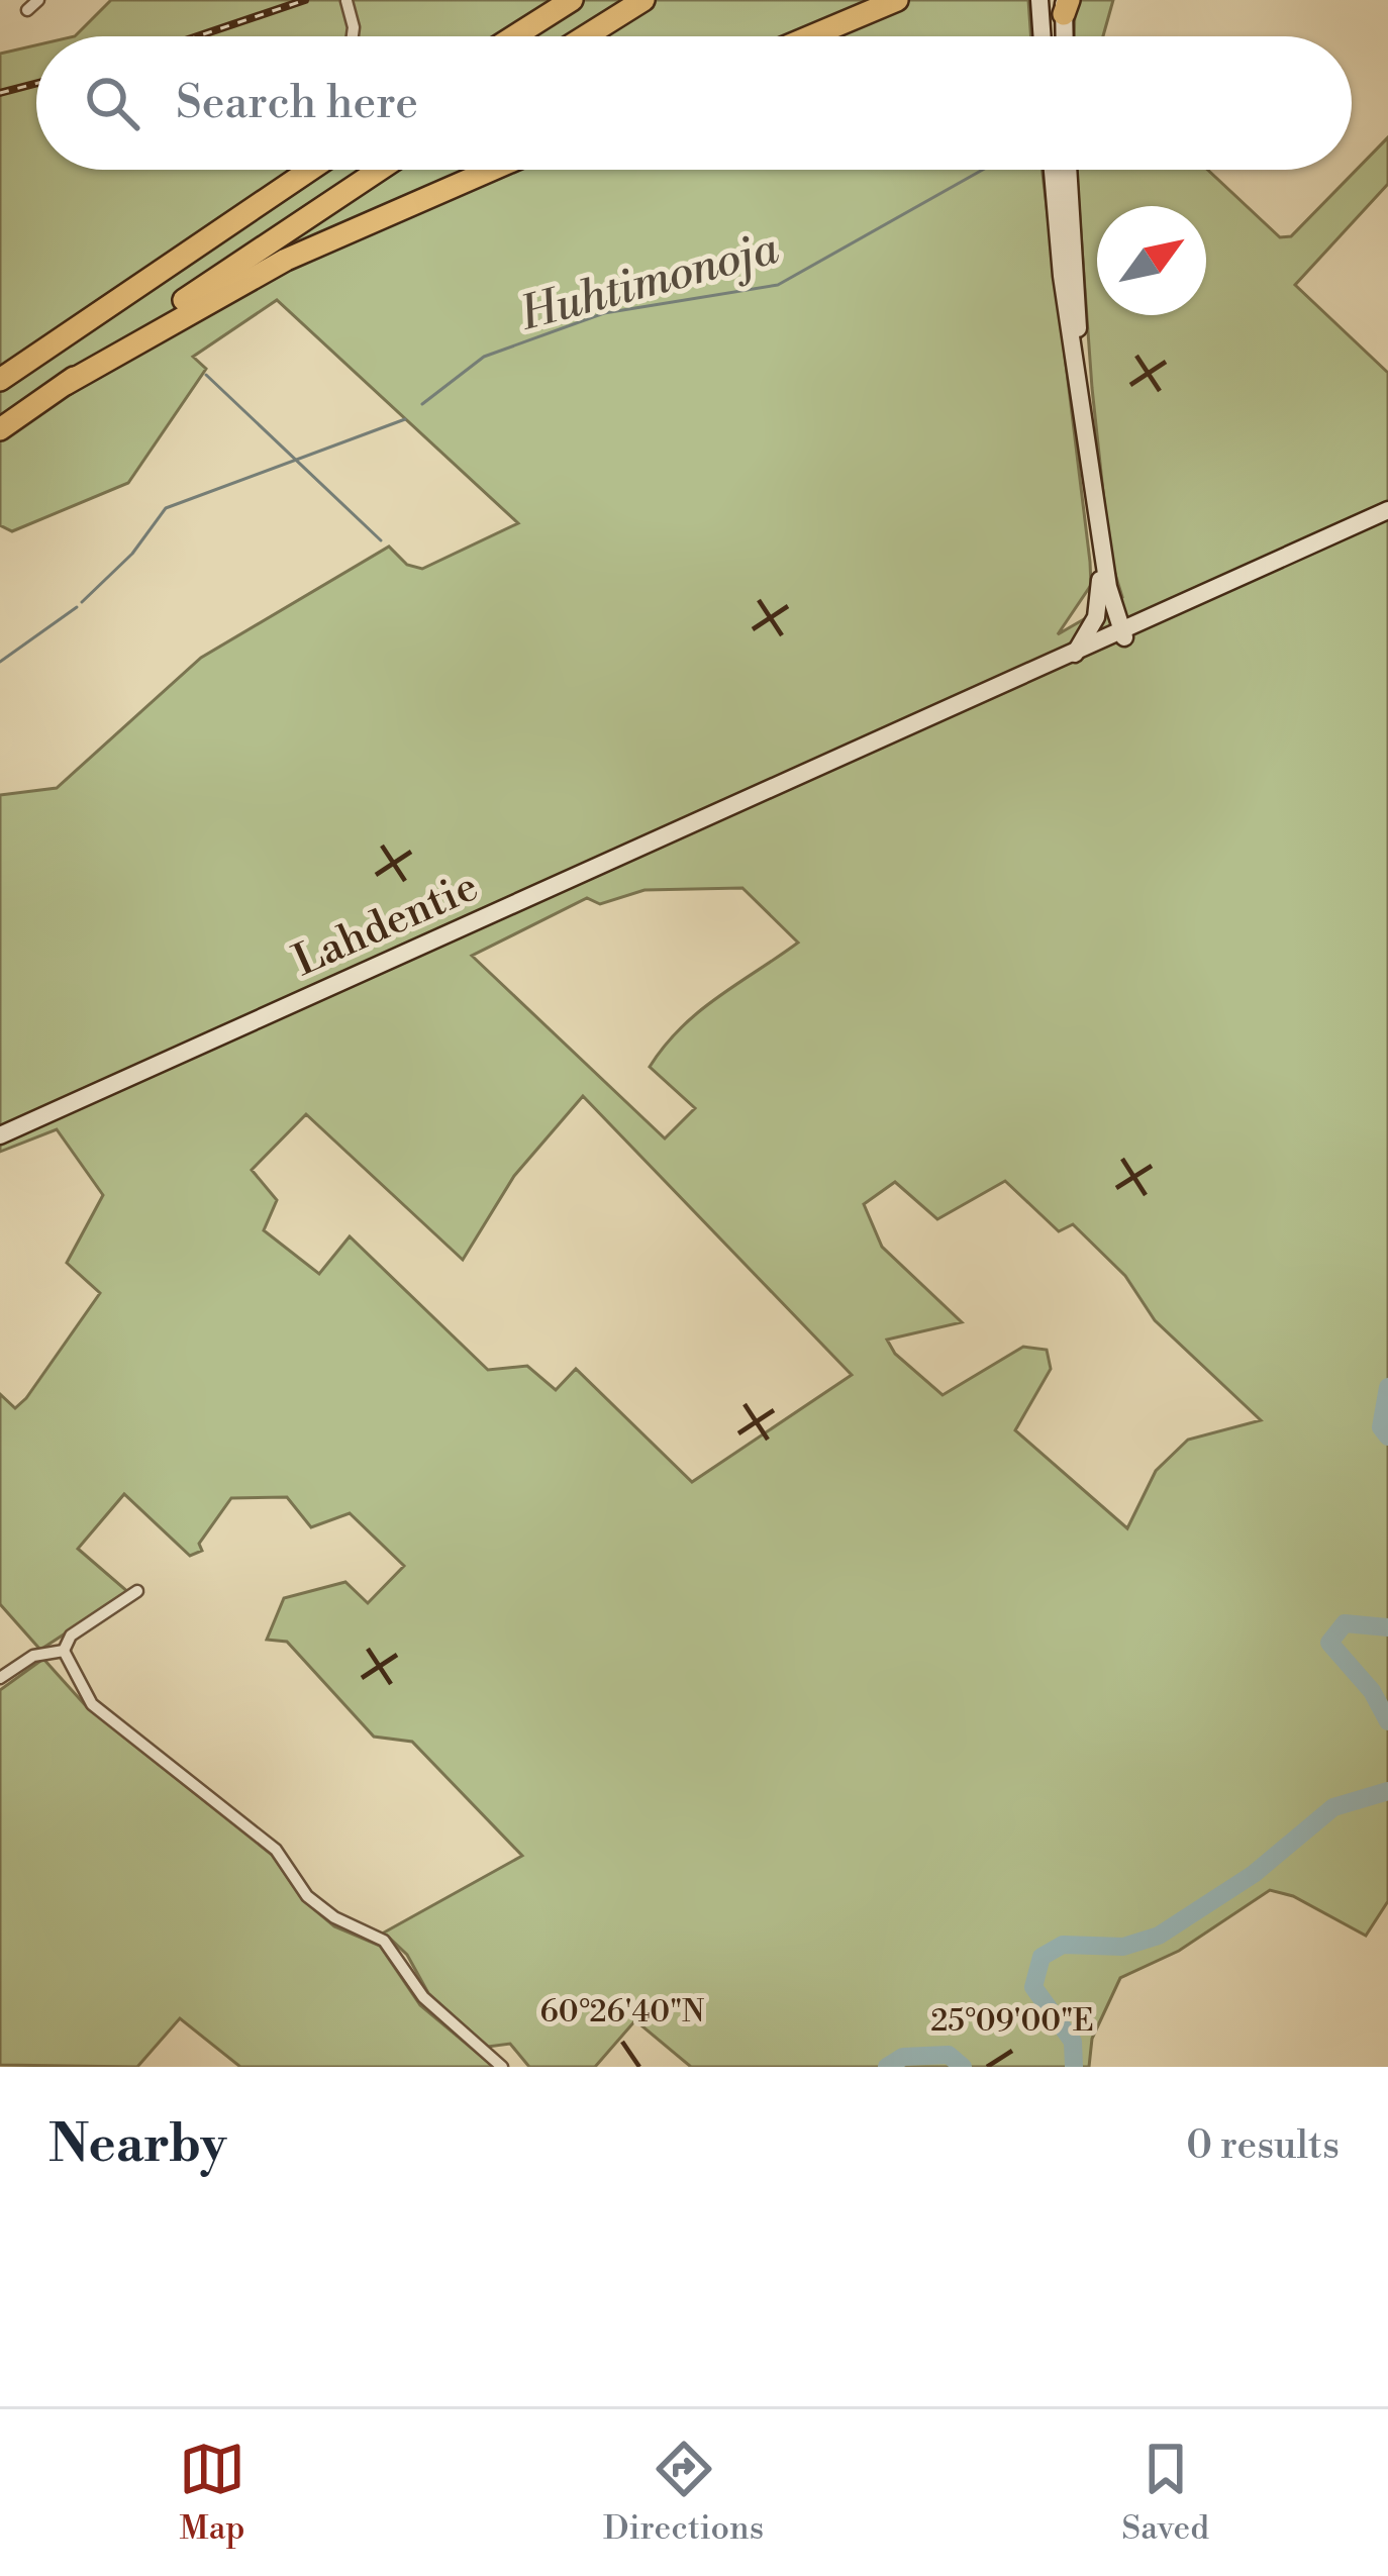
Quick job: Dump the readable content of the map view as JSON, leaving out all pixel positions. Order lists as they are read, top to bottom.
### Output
{
  "streets": {
    "main road": ["Lahdentie"]
  },
  "water": ["Huhtimonoja"],
  "north": "top right",
  "page": {
    "search": "Search here",
    "heading": ["Nearby", "0 results"],
    "nav": ["Map", "Directions", "Saved"]
  },
  "coordinates": ["60°26'40\"N", "25°09'00\"E"]
}
